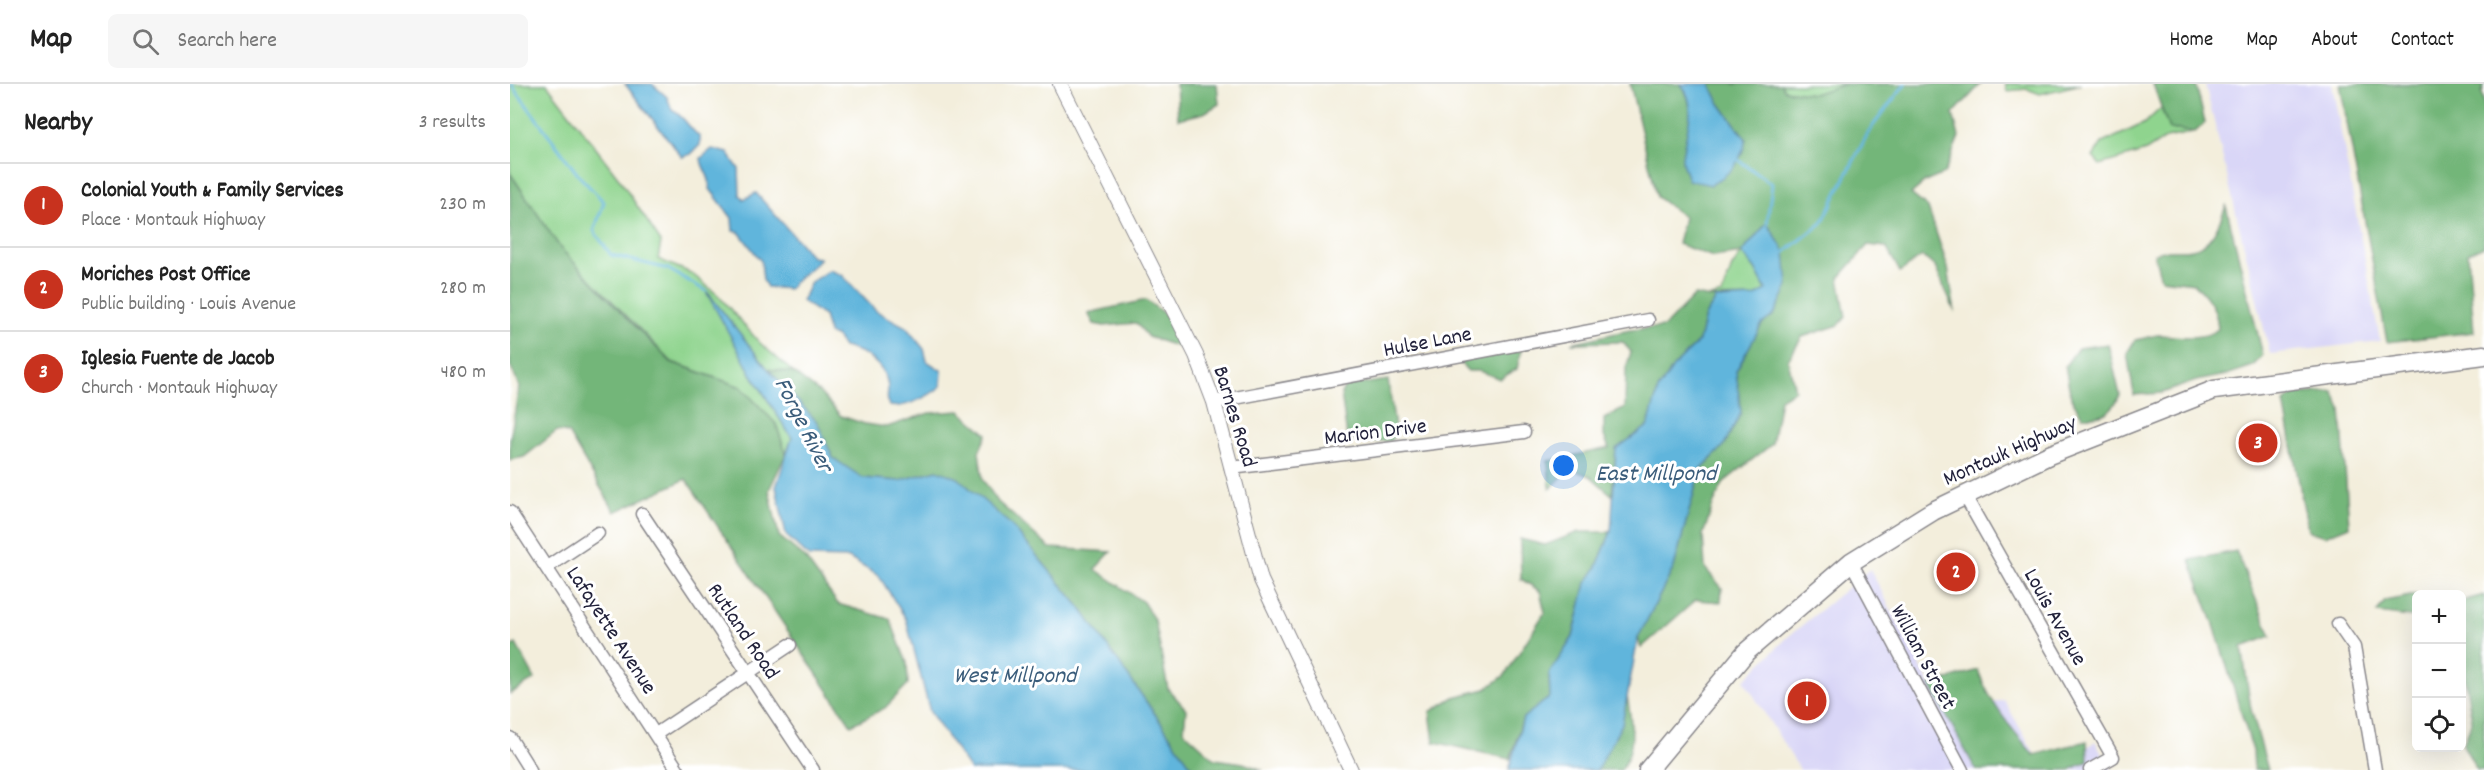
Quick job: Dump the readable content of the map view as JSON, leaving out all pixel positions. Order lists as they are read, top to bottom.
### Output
{
  "streets": {
    "main road": ["Montauk Highway"],
    "street": [
      "Hulse Lane",
      "Barnes Road",
      "Marion Drive",
      "Louis Avenue",
      "Lafayette Avenue",
      "Rutland Road",
      "William Street"
    ]
  },
  "crossings": [
    ["Hulse Lane", "Barnes Road"],
    ["Barnes Road", "Marion Drive"],
    ["Montauk Highway", "Louis Avenue"],
    ["Montauk Highway", "William Street"]
  ],
  "water": ["Forge River", "East Millpond", "West Millpond"],
  "page": {
    "header": "Map",
    "search": "Search here",
    "nav": [
      "Home",
      "Map",
      "About",
      "Contact"
    ],
    "heading": ["Nearby", "3 results"],
    "list": [
      {
        "mark": "1",
        "name": "Colonial Youth & Family Services",
        "note": "Place · Montauk Highway",
        "value": "230 m"
      },
      {
        "mark": "2",
        "name": "Moriches Post Office",
        "note": "Public building · Louis Avenue",
        "value": "280 m"
      },
      {
        "mark": "3",
        "name": "Iglesia Fuente de Jacob",
        "note": "Church · Montauk Highway",
        "value": "480 m"
      }
    ],
    "pins": ["3", "2", "1"],
    "map_buttons": ["+", "−"]
  }
}
